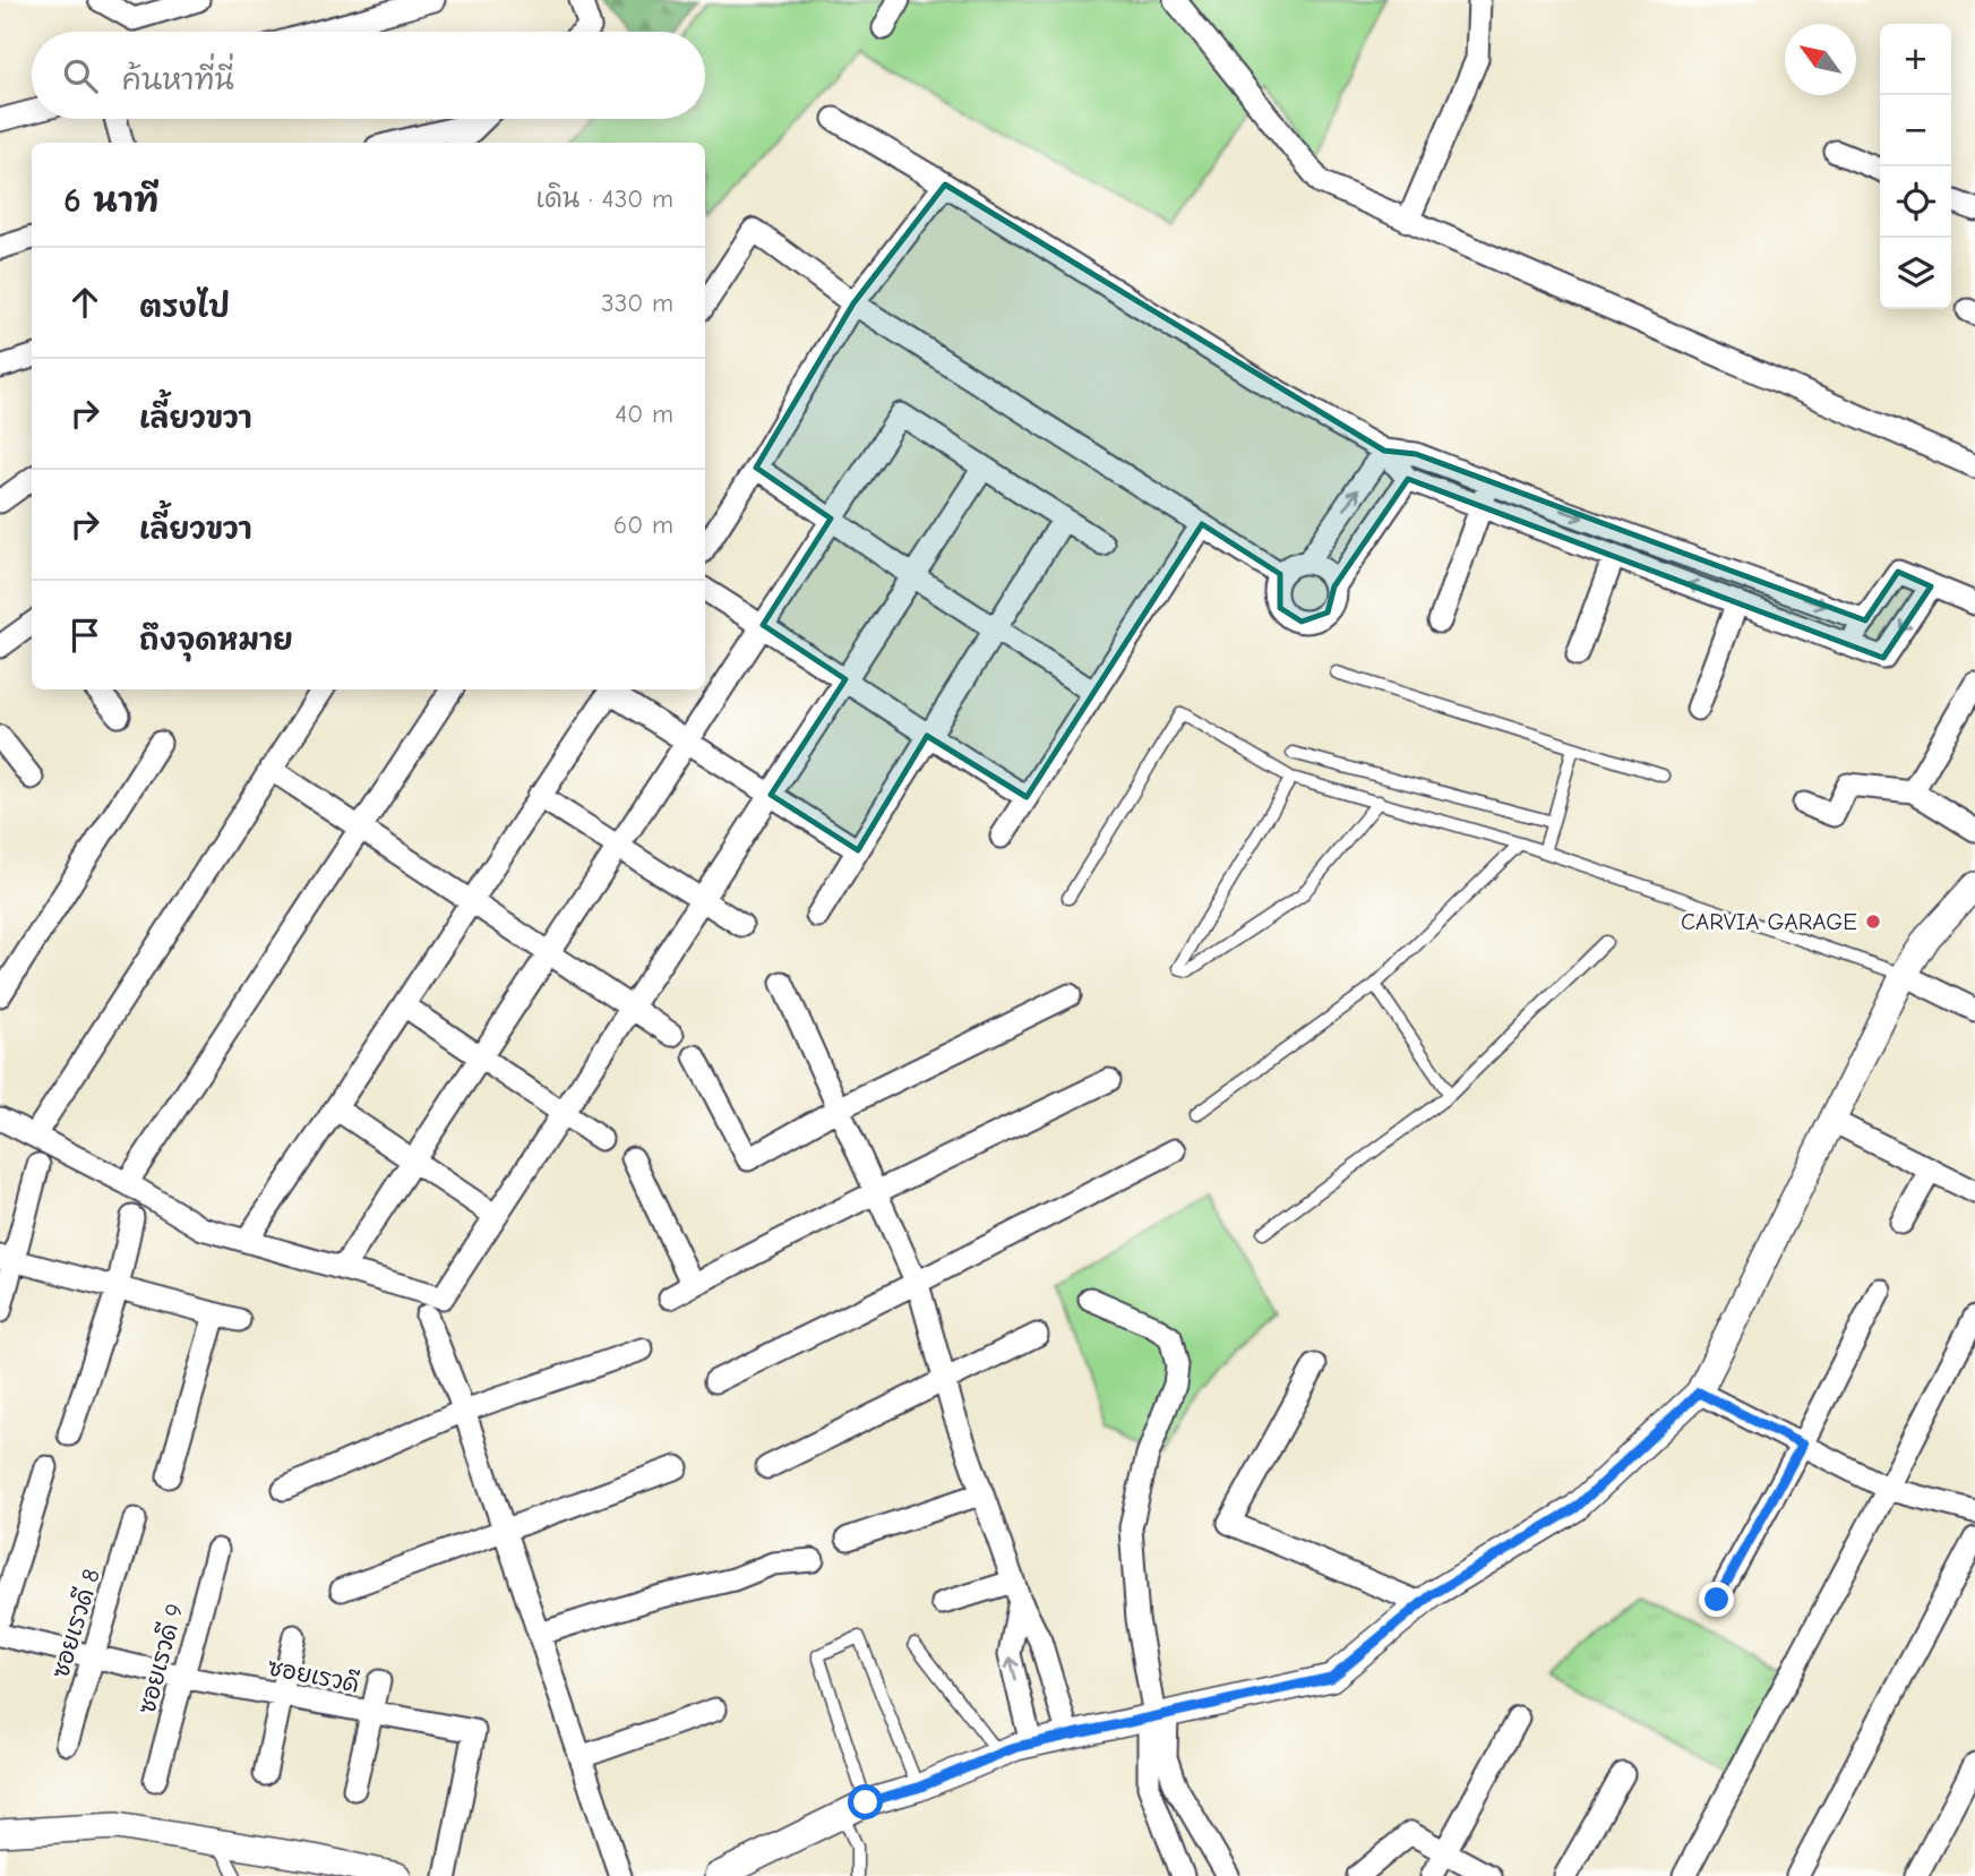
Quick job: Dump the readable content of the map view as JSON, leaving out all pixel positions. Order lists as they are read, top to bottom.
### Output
{
  "streets": {
    "street": ["ซอยเรวดี 8", "ซอยเรวดี 9", "ซอยเรวดี"]
  },
  "crossings": [
    ["ซอยเรวดี 8", "ซอยเรวดี"],
    ["ซอยเรวดี 9", "ซอยเรวดี"]
  ],
  "places": ["CARVIA GARAGE"],
  "north": "top left",
  "page": {
    "map_buttons": ["+", "−"],
    "search": "ค้นหาที่นี่",
    "heading": ["6 นาที", "เดิน · 430 m"],
    "list": [
      ["ตรงไป", "330 m"],
      ["เลี้ยวขวา", "40 m"],
      ["เลี้ยวขวา", "60 m"],
      "ถึงจุดหมาย"
    ]
  }
}
